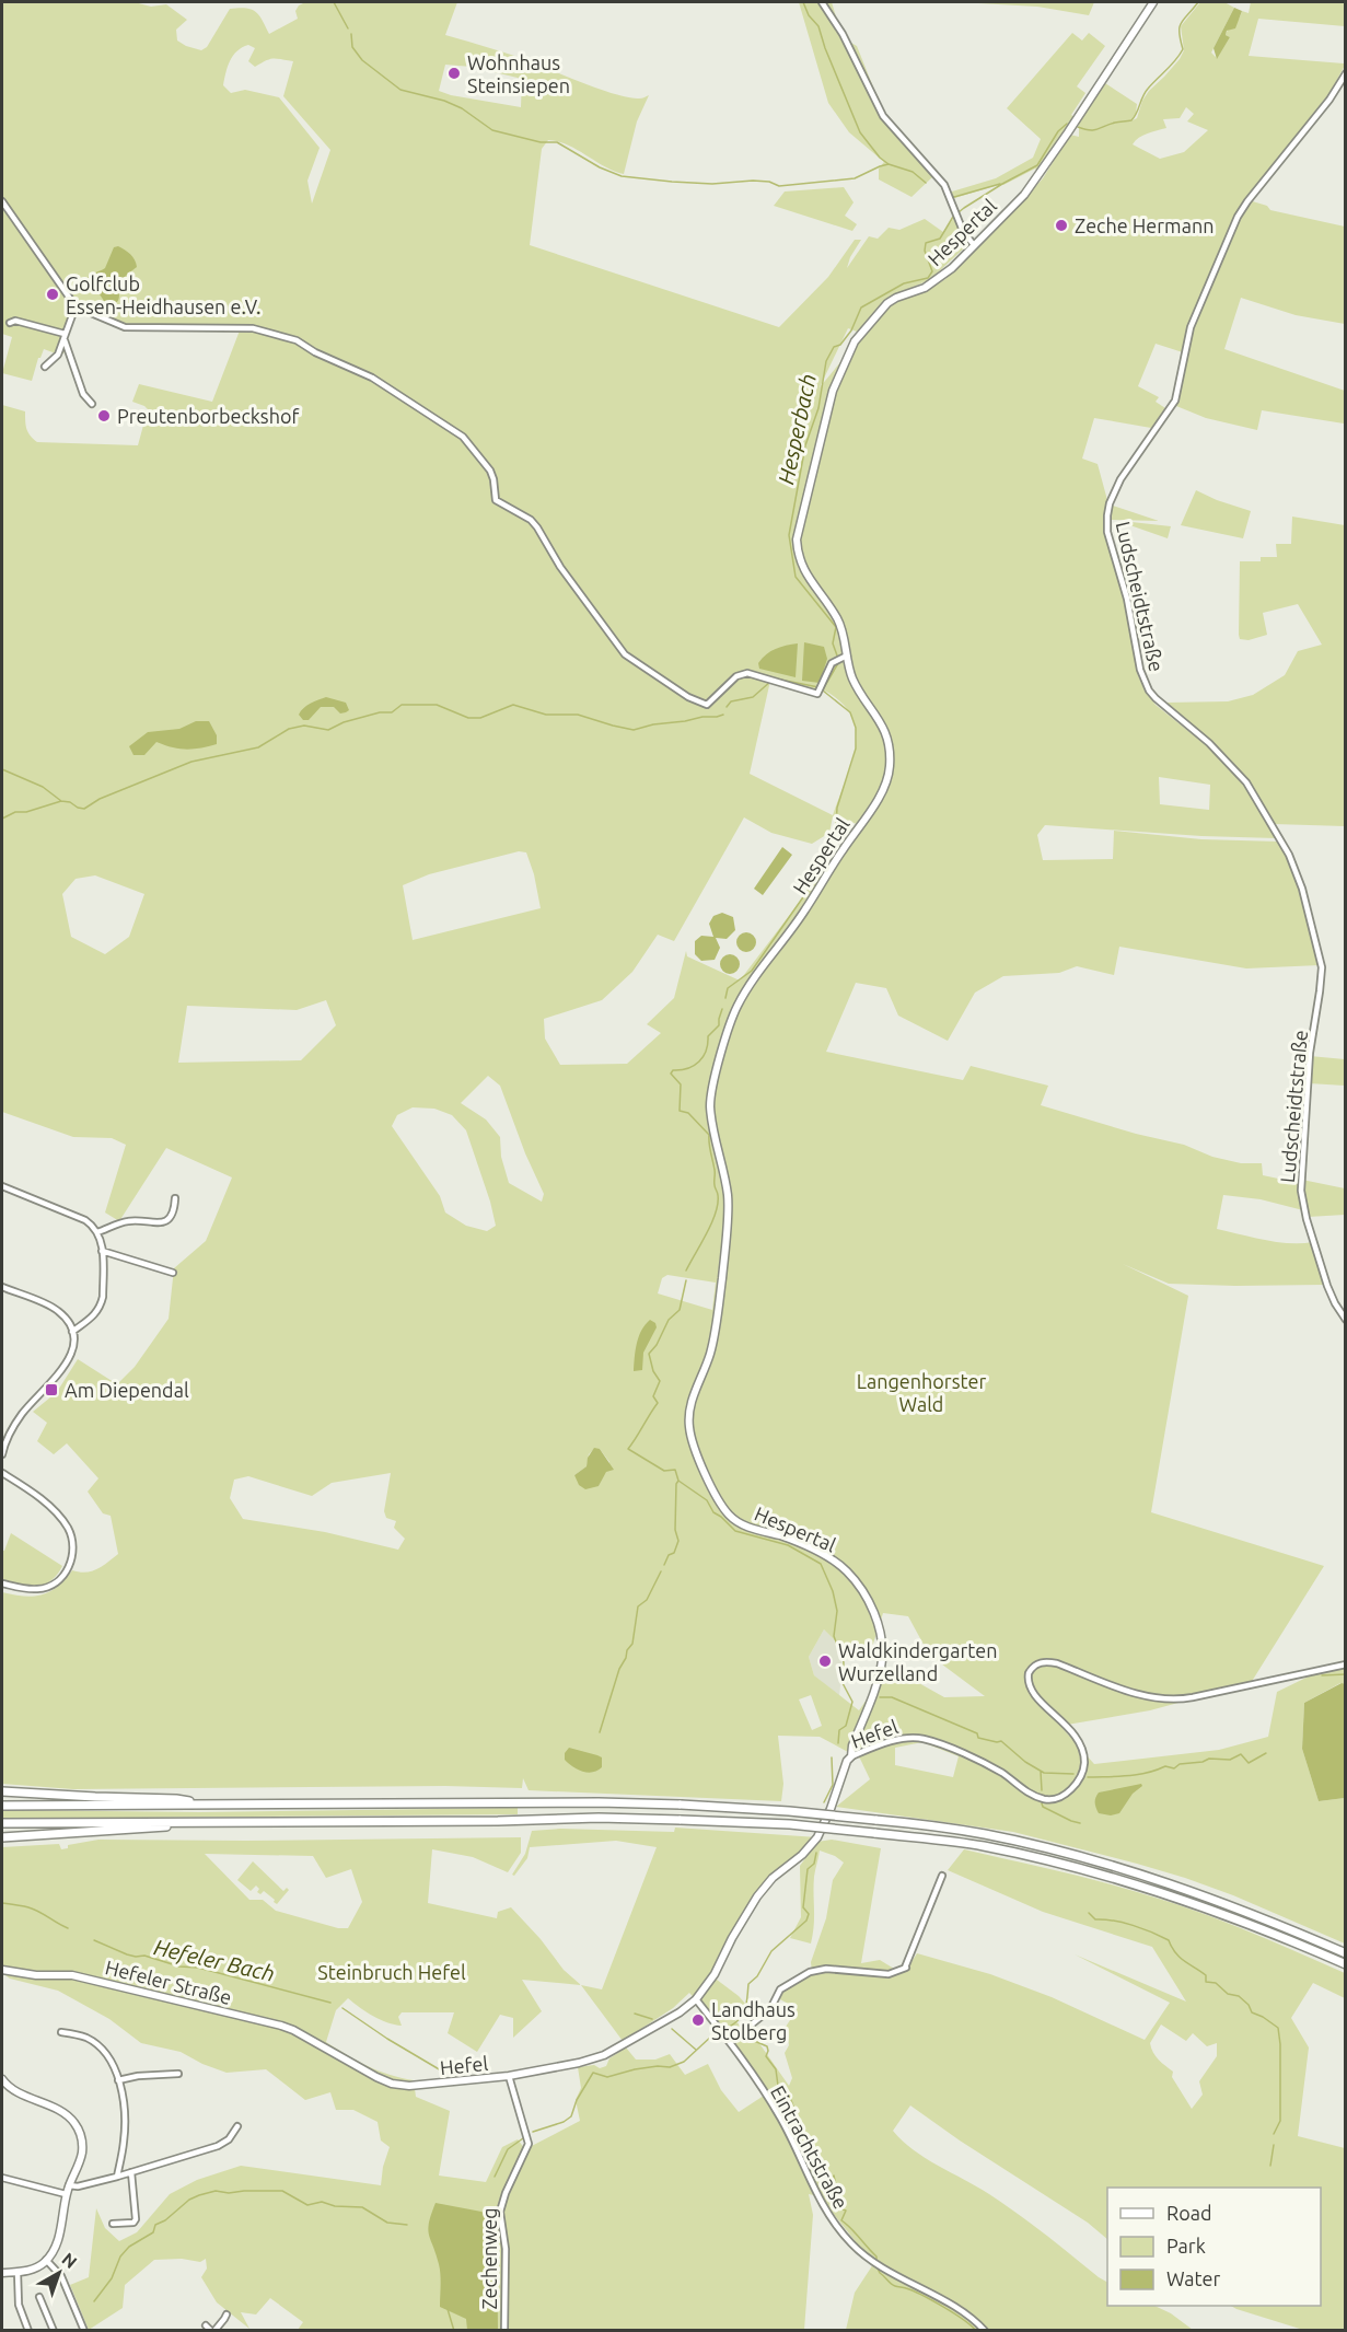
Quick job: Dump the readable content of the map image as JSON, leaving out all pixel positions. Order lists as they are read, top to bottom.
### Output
{
  "streets": {
    "main road": ["Hespertal", "Hefel", "Hefeler Straße"],
    "street": ["Ludscheidtstraße", "Eintrachtstraße", "Zechenweg"]
  },
  "crossings": [
    ["Hespertal", "Hefel"],
    ["Hefel", "Hefeler Straße"],
    ["Hefel", "Eintrachtstraße"],
    ["Hefel", "Zechenweg"]
  ],
  "water": ["Hesperbach", "Hefeler Bach"],
  "parks": ["Langenhorster Wald", "Steinbruch Hefel"],
  "places": {
    "other": [
      "Wohnhaus Steinsiepen",
      "Zeche Hermann",
      "Golfclub Essen-Heidhausen e.V.",
      "Preutenborbeckshof",
      "Waldkindergarten Wurzelland",
      "Landhaus Stolberg"
    ],
    "transit": ["Am Diependal"]
  },
  "legend": ["Road", "Park", "Water"],
  "north": "top right"
}
